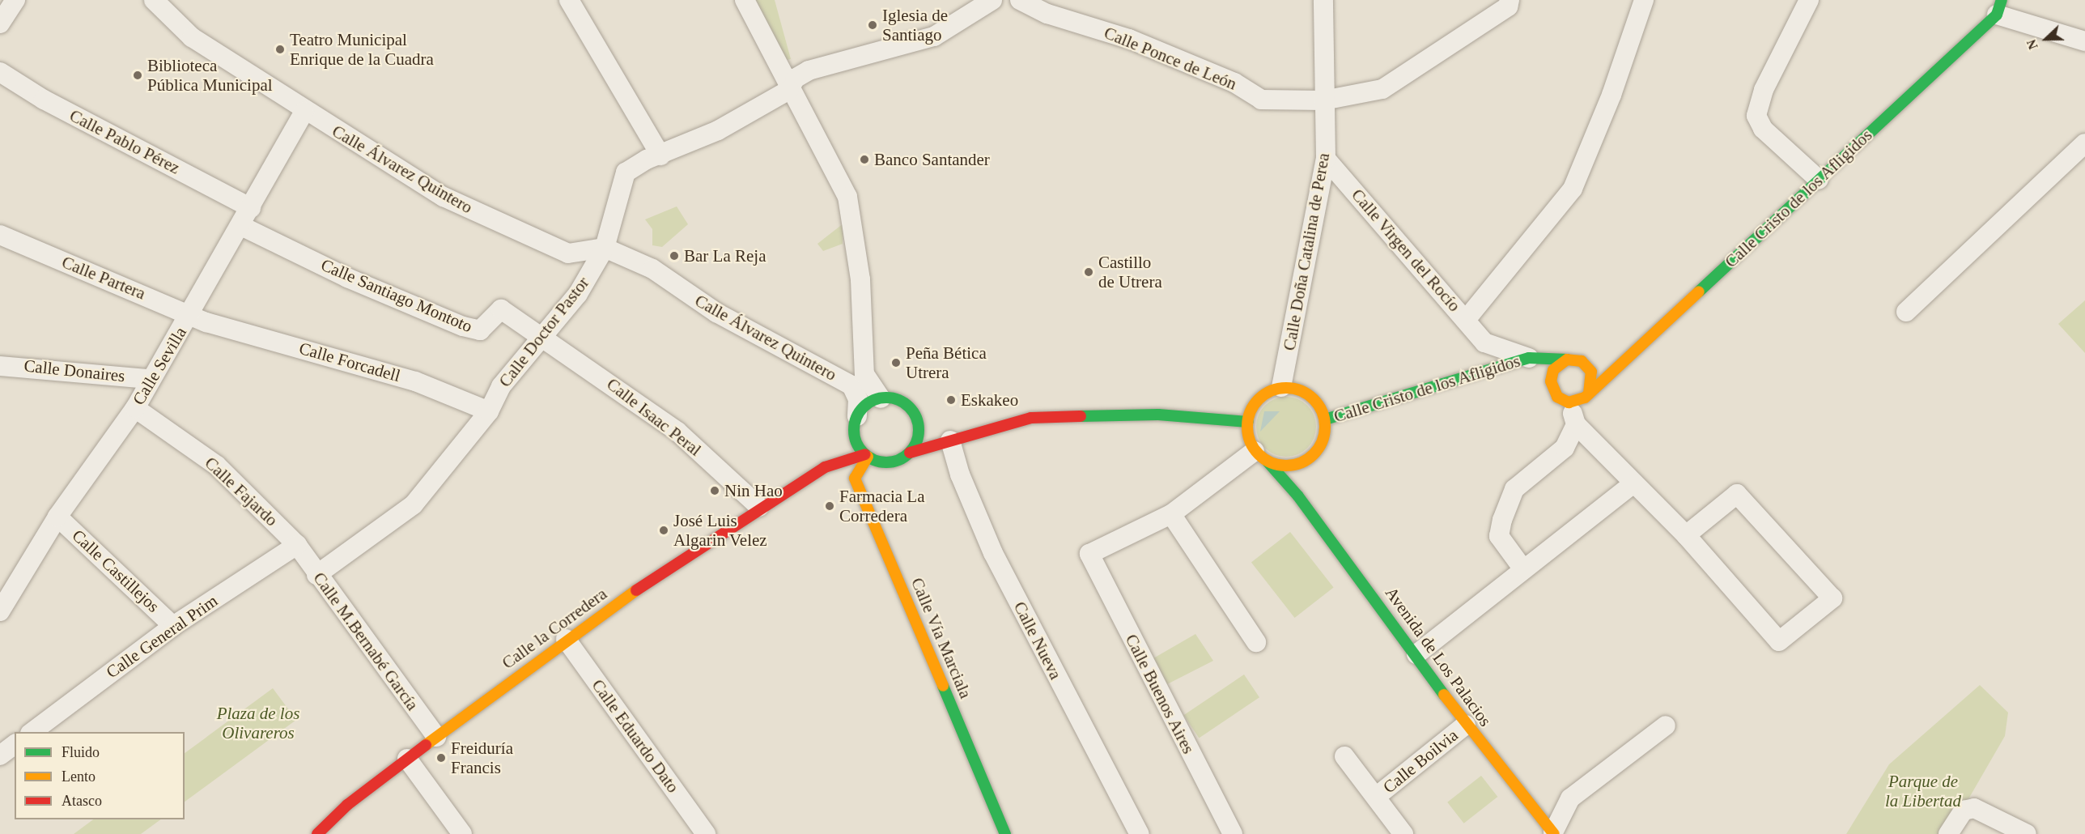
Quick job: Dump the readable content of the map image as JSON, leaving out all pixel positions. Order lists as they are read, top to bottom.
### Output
{
  "streets": {
    "street": [
      "Calle Ponce de León",
      "Calle Pablo Pérez",
      "Calle Álvarez Quintero",
      "Calle Cristo de los Afligidos",
      "Calle Virgen del Rocío",
      "Calle Doña Catalina de Perea",
      "Calle Partera",
      "Calle Santiago Montoto",
      "Calle Doctor Pastor",
      "Calle Forcadell",
      "Calle Sevilla",
      "Calle Donaires",
      "Calle Isaac Peral",
      "Calle Fajardo",
      "Calle Castillejos",
      "Calle la Corredera",
      "Calle General Prim",
      "Calle Vía Marciala",
      "Calle Nueva",
      "Calle M.Bernabé García",
      "Avenida de Los Palacios",
      "Calle Buenos Aires",
      "Calle Eduardo Dato",
      "Calle Boilvia"
    ]
  },
  "crossings": [
    ["Calle Ponce de León", "Calle Doña Catalina de Perea"],
    ["Calle Pablo Pérez", "Calle Sevilla"],
    ["Calle Álvarez Quintero", "Calle Doctor Pastor"],
    ["Calle Álvarez Quintero", "Calle Sevilla"],
    ["Calle Álvarez Quintero", "Calle la Corredera"],
    ["Calle Álvarez Quintero", "Calle Vía Marciala"],
    ["Calle Cristo de los Afligidos", "Calle Virgen del Rocío"],
    ["Calle Cristo de los Afligidos", "Calle Doña Catalina de Perea"],
    ["Calle Cristo de los Afligidos", "Avenida de Los Palacios"],
    ["Calle Virgen del Rocío", "Calle Doña Catalina de Perea"],
    ["Calle Doña Catalina de Perea", "Avenida de Los Palacios"],
    ["Calle Partera", "Calle Forcadell"],
    ["Calle Partera", "Calle Sevilla"],
    ["Calle Santiago Montoto", "Calle Doctor Pastor"],
    ["Calle Santiago Montoto", "Calle Sevilla"],
    ["Calle Santiago Montoto", "Calle Isaac Peral"],
    ["Calle Doctor Pastor", "Calle Forcadell"],
    ["Calle Doctor Pastor", "Calle Isaac Peral"],
    ["Calle Doctor Pastor", "Calle M.Bernabé García"],
    ["Calle Forcadell", "Calle Sevilla"],
    ["Calle Sevilla", "Calle Donaires"],
    ["Calle Sevilla", "Calle Fajardo"],
    ["Calle Sevilla", "Calle Castillejos"],
    ["Calle Isaac Peral", "Calle la Corredera"],
    ["Calle Fajardo", "Calle General Prim"],
    ["Calle Fajardo", "Calle M.Bernabé García"],
    ["Calle Castillejos", "Calle General Prim"],
    ["Calle la Corredera", "Calle Vía Marciala"],
    ["Calle la Corredera", "Calle M.Bernabé García"],
    ["Calle la Corredera", "Calle Eduardo Dato"],
    ["Calle General Prim", "Calle M.Bernabé García"],
    ["Avenida de Los Palacios", "Calle Boilvia"]
  ],
  "parks": ["Plaza de los Olivareros", "Parque de la Libertad"],
  "places": [
    "Iglesia de Santiago",
    "Teatro Municipal Enrique de la Cuadra",
    "Biblioteca Pública Municipal",
    "Banco Santander",
    "Bar La Reja",
    "Castillo de Utrera",
    "Peña Bética Utrera",
    "Eskakeo",
    "Nin Hao",
    "Farmacia La Corredera",
    "José Luis Algarin Velez",
    "Freiduría Francis"
  ],
  "legend": ["Fluido", "Lento", "Atasco"],
  "north": "left"
}
